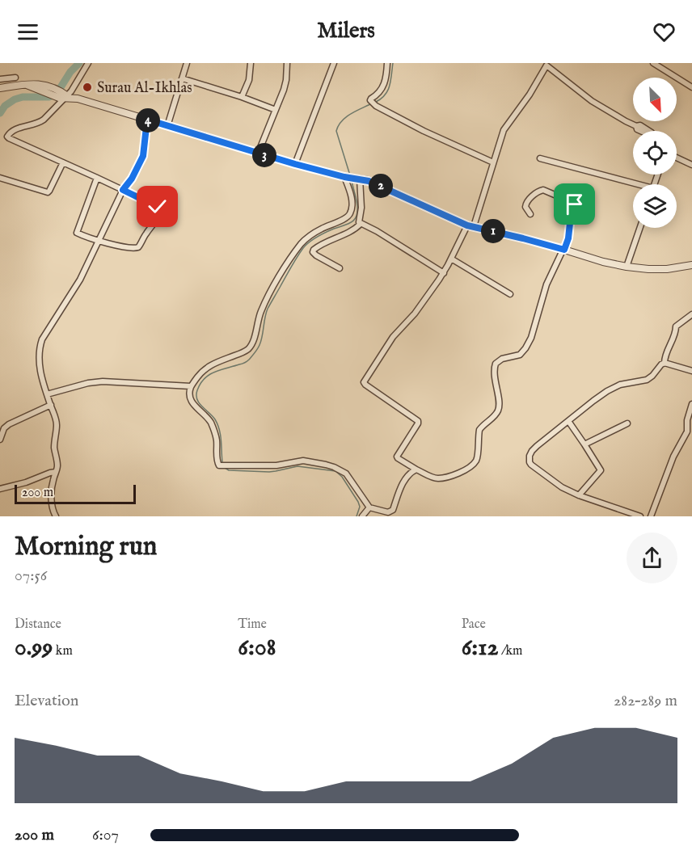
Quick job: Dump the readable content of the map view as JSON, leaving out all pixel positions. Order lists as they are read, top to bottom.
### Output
{
  "places": ["Surau Al-Ikhlas"],
  "scale_bar": "200 m",
  "north": "bottom right",
  "page": {
    "header": "Milers",
    "pins": [
      "4",
      "3",
      "2",
      "1"
    ],
    "scale": "200 m",
    "heading": ["Morning run", "07:56"],
    "stats": [
      ["Distance", "0.99 km"],
      ["Time", "6:08"],
      ["Pace", "6:12 /km"]
    ],
    "chart": ["Elevation", "282–289 m"],
    "list": [
      {
        "name": "200 m",
        "note": "6:07"
      }
    ]
  }
}
